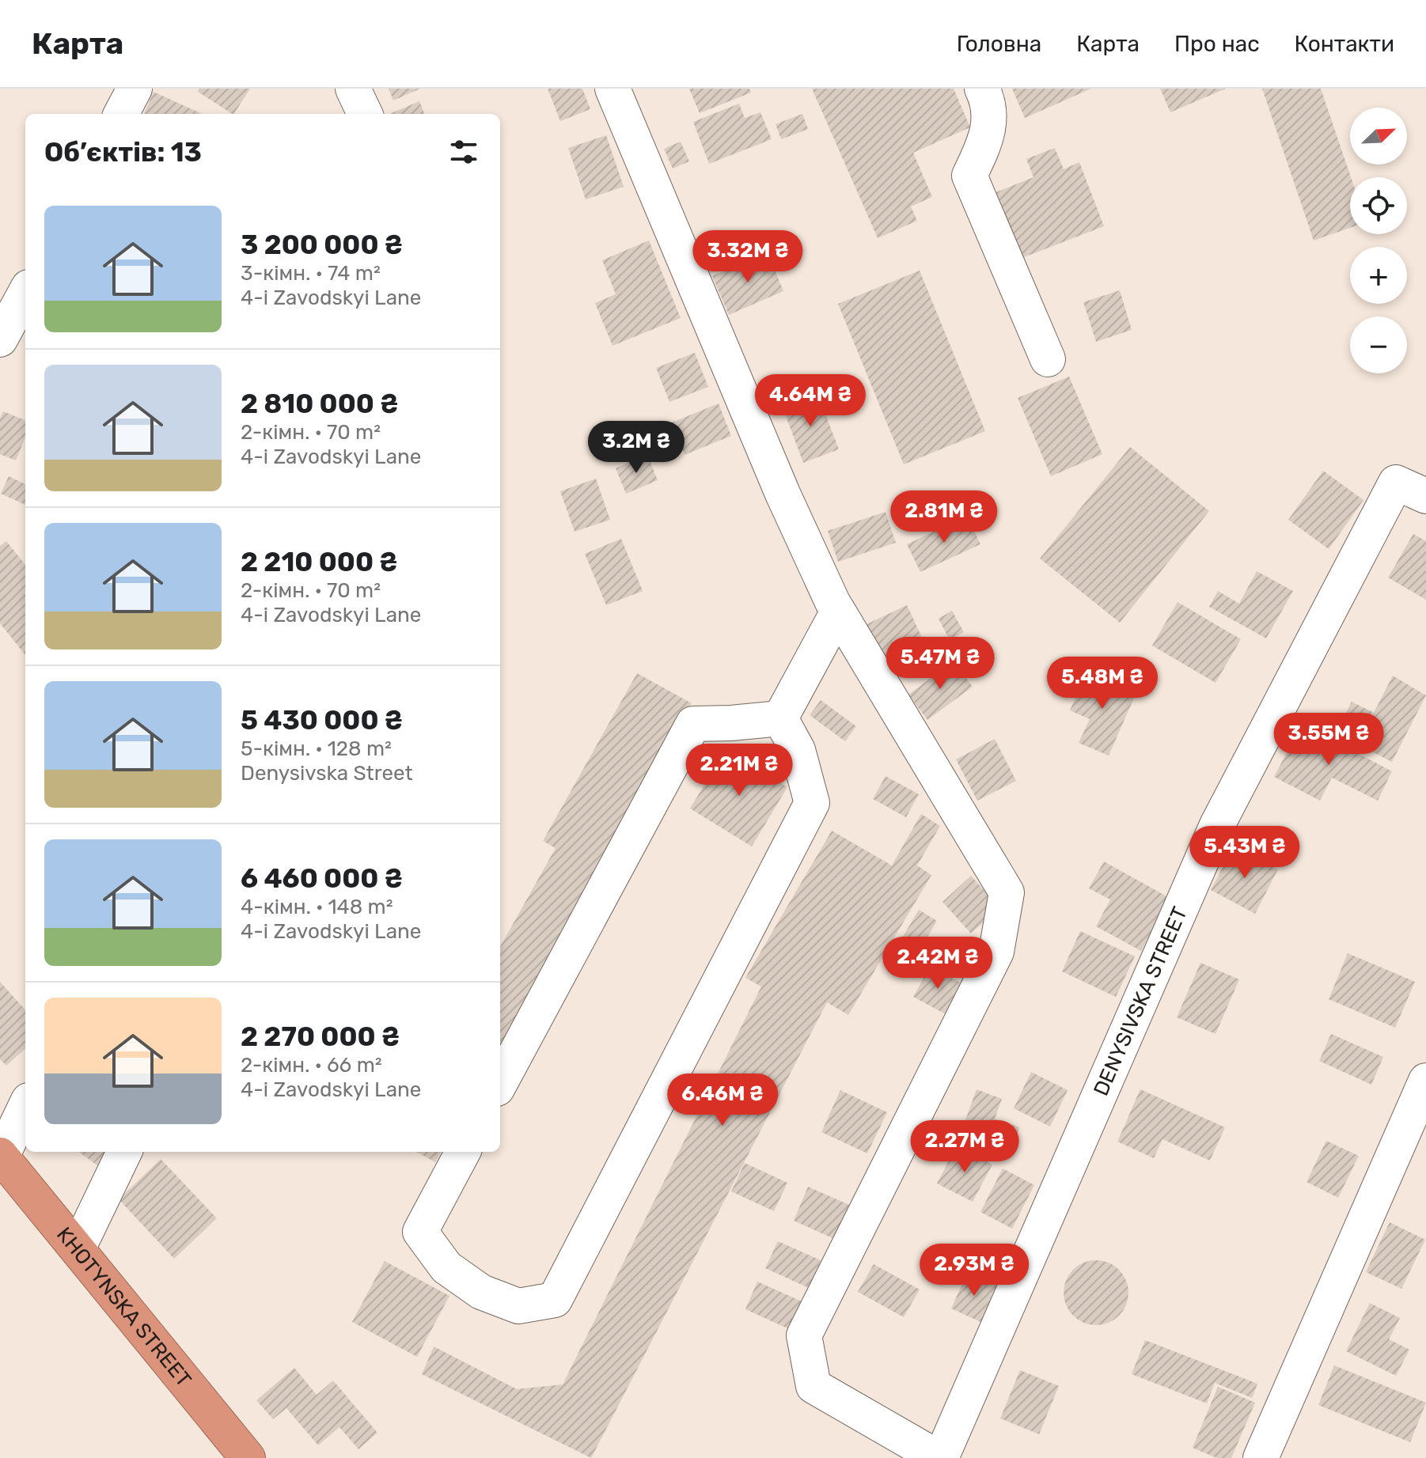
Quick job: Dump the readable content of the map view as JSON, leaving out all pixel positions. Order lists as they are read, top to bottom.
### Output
{
  "streets": {
    "highway": ["KHOTYNSKA STREET"],
    "street": ["DENYSIVSKA STREET"]
  },
  "north": "top right",
  "page": {
    "header": "Карта",
    "nav": [
      "Головна",
      "Карта",
      "Про нас",
      "Контакти"
    ],
    "map_buttons": ["+", "−"],
    "heading": "Об’єктів: 13",
    "list": [
      {
        "name": "3 200 000 ₴",
        "note": "3-кімн. · 74 m² · 4-i Zavodskyi Lane"
      },
      {
        "name": "2 810 000 ₴",
        "note": "2-кімн. · 70 m² · 4-i Zavodskyi Lane"
      },
      {
        "name": "2 210 000 ₴",
        "note": "2-кімн. · 70 m² · 4-i Zavodskyi Lane"
      },
      {
        "name": "5 430 000 ₴",
        "note": "5-кімн. · 128 m² · Denysivska Street"
      },
      {
        "name": "6 460 000 ₴",
        "note": "4-кімн. · 148 m² · 4-i Zavodskyi Lane"
      },
      {
        "name": "2 270 000 ₴",
        "note": "2-кімн. · 66 m² · 4-i Zavodskyi Lane"
      }
    ],
    "price": [
      "3.32M ₴",
      "4.64M ₴",
      "3.2M ₴",
      "2.81M ₴",
      "5.47M ₴",
      "5.48M ₴",
      "3.55M ₴",
      "2.21M ₴",
      "5.43M ₴",
      "2.42M ₴",
      "6.46M ₴",
      "2.27M ₴",
      "2.93M ₴"
    ]
  }
}
